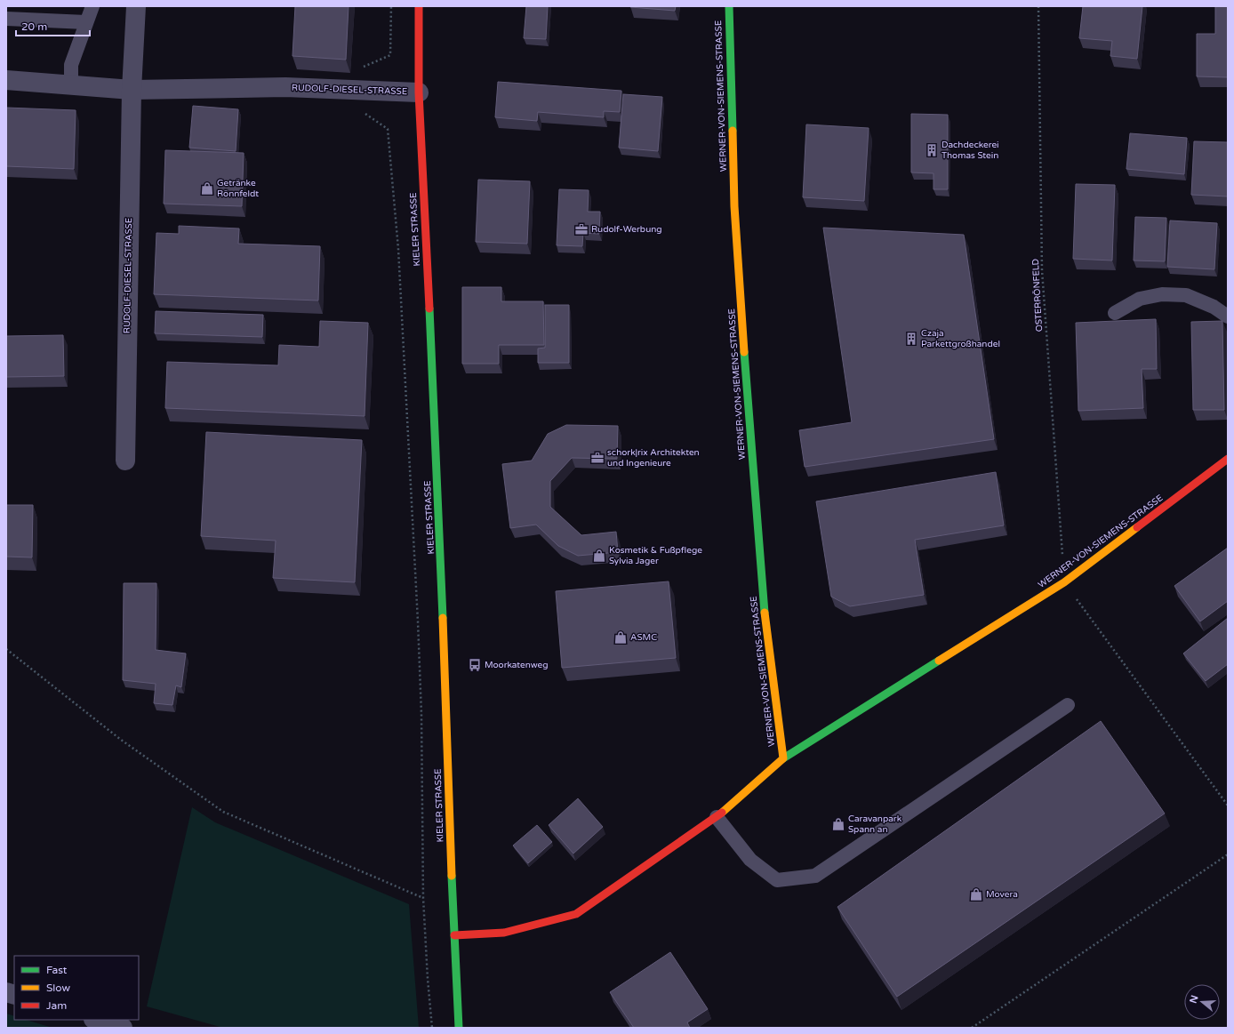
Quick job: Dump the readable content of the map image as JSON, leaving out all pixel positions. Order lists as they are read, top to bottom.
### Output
{
  "streets": {
    "street": ["RUDOLF-DIESEL-STRASSE", "WERNER-VON-SIEMENS-STRASSE", "KIELER STRASSE"],
    "path": ["OSTERRÖNFELD"]
  },
  "crossings": [
    ["RUDOLF-DIESEL-STRASSE", "KIELER STRASSE"],
    ["WERNER-VON-SIEMENS-STRASSE", "KIELER STRASSE"],
    ["WERNER-VON-SIEMENS-STRASSE", "OSTERRÖNFELD"]
  ],
  "places": {
    "building": ["Dachdeckerei Thomas Stein", "Czaja Parkettgroßhandel"],
    "shop": [
      "Getränke Rönnfeldt",
      "Kosmetik & Fußpflege Sylvia Jager",
      "ASMC",
      "Caravanpark Spann an",
      "Movera"
    ],
    "office": ["Rudolf-Werbung", "schork|rix Architekten und Ingenieure"],
    "bus stop": ["Moorkatenweg"]
  },
  "legend": ["Fast", "Slow", "Jam"],
  "scale_bar": "20 m",
  "north": "left"
}
